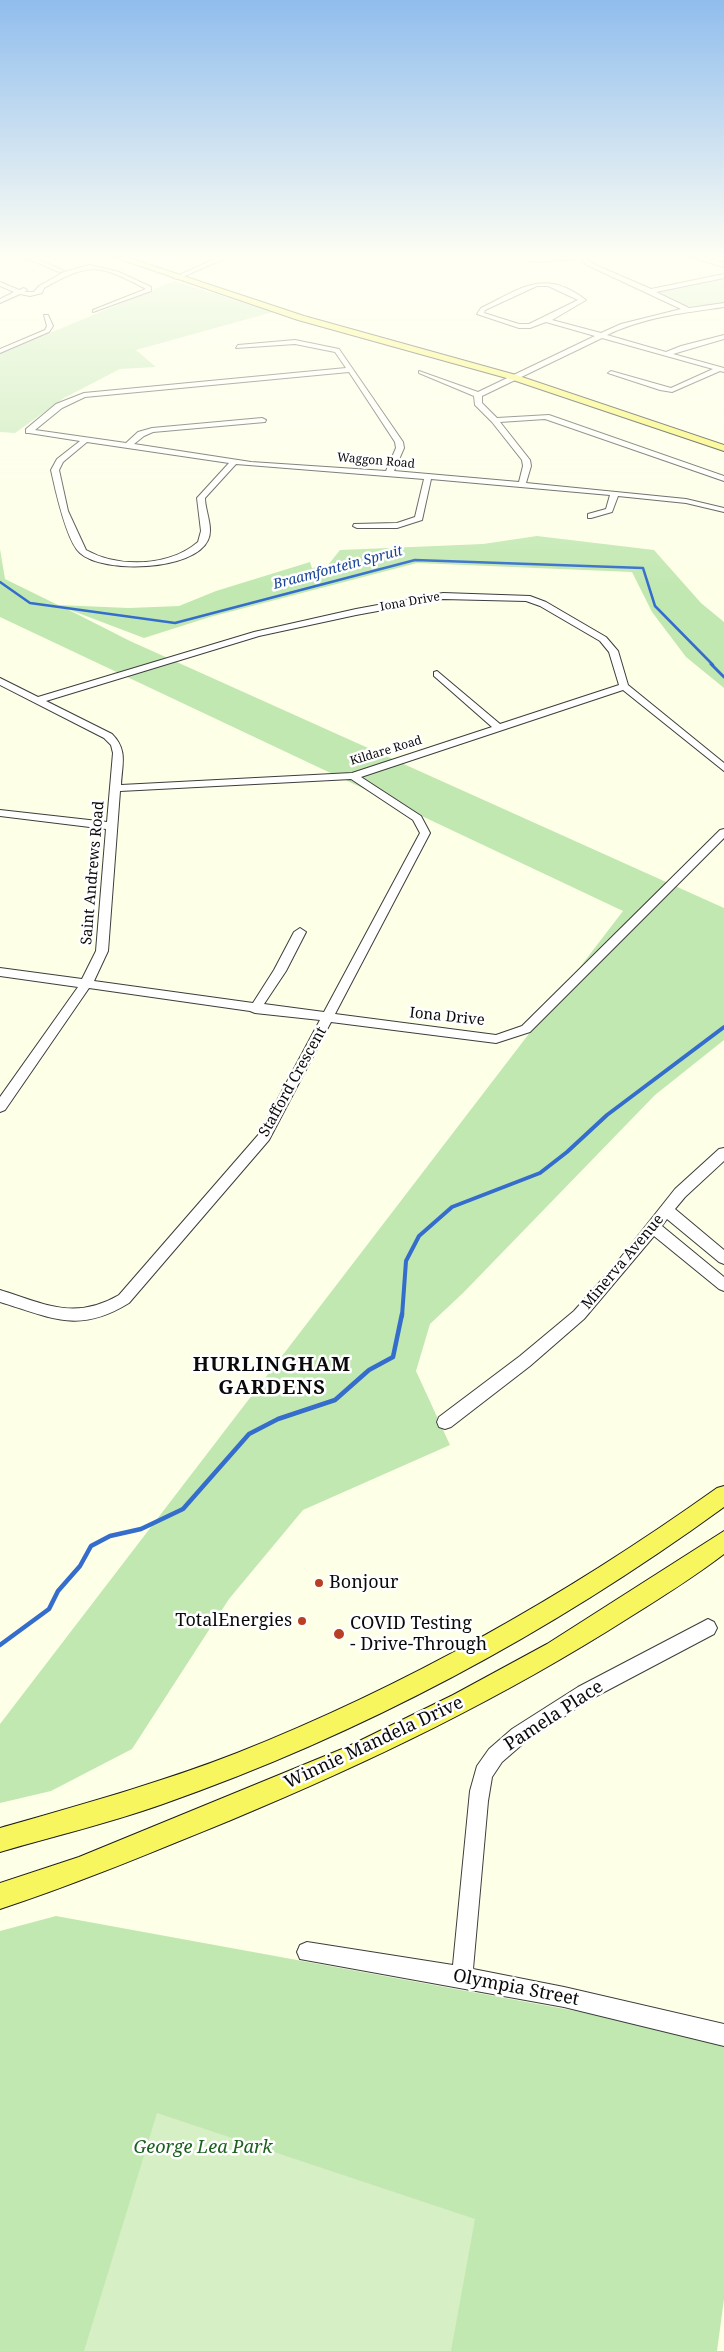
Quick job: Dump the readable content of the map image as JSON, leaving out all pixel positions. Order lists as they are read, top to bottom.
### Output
{
  "streets": {
    "main road": ["Winnie Mandela Drive"],
    "street": [
      "Waggon Road",
      "Iona Drive",
      "Kildare Road",
      "Saint Andrews Road",
      "Stafford Crescent",
      "Minerva Avenue",
      "Pamela Place",
      "Olympia Street"
    ]
  },
  "crossings": [
    ["Iona Drive", "Kildare Road"],
    ["Iona Drive", "Saint Andrews Road"],
    ["Iona Drive", "Stafford Crescent"],
    ["Kildare Road", "Saint Andrews Road"],
    ["Kildare Road", "Stafford Crescent"],
    ["Pamela Place", "Olympia Street"]
  ],
  "districts": ["HURLINGHAM GARDENS"],
  "water": ["Braamfontein Spruit"],
  "parks": ["George Lea Park"],
  "places": ["Bonjour", "TotalEnergies", "COVID Testing - Drive-Through"]
}
